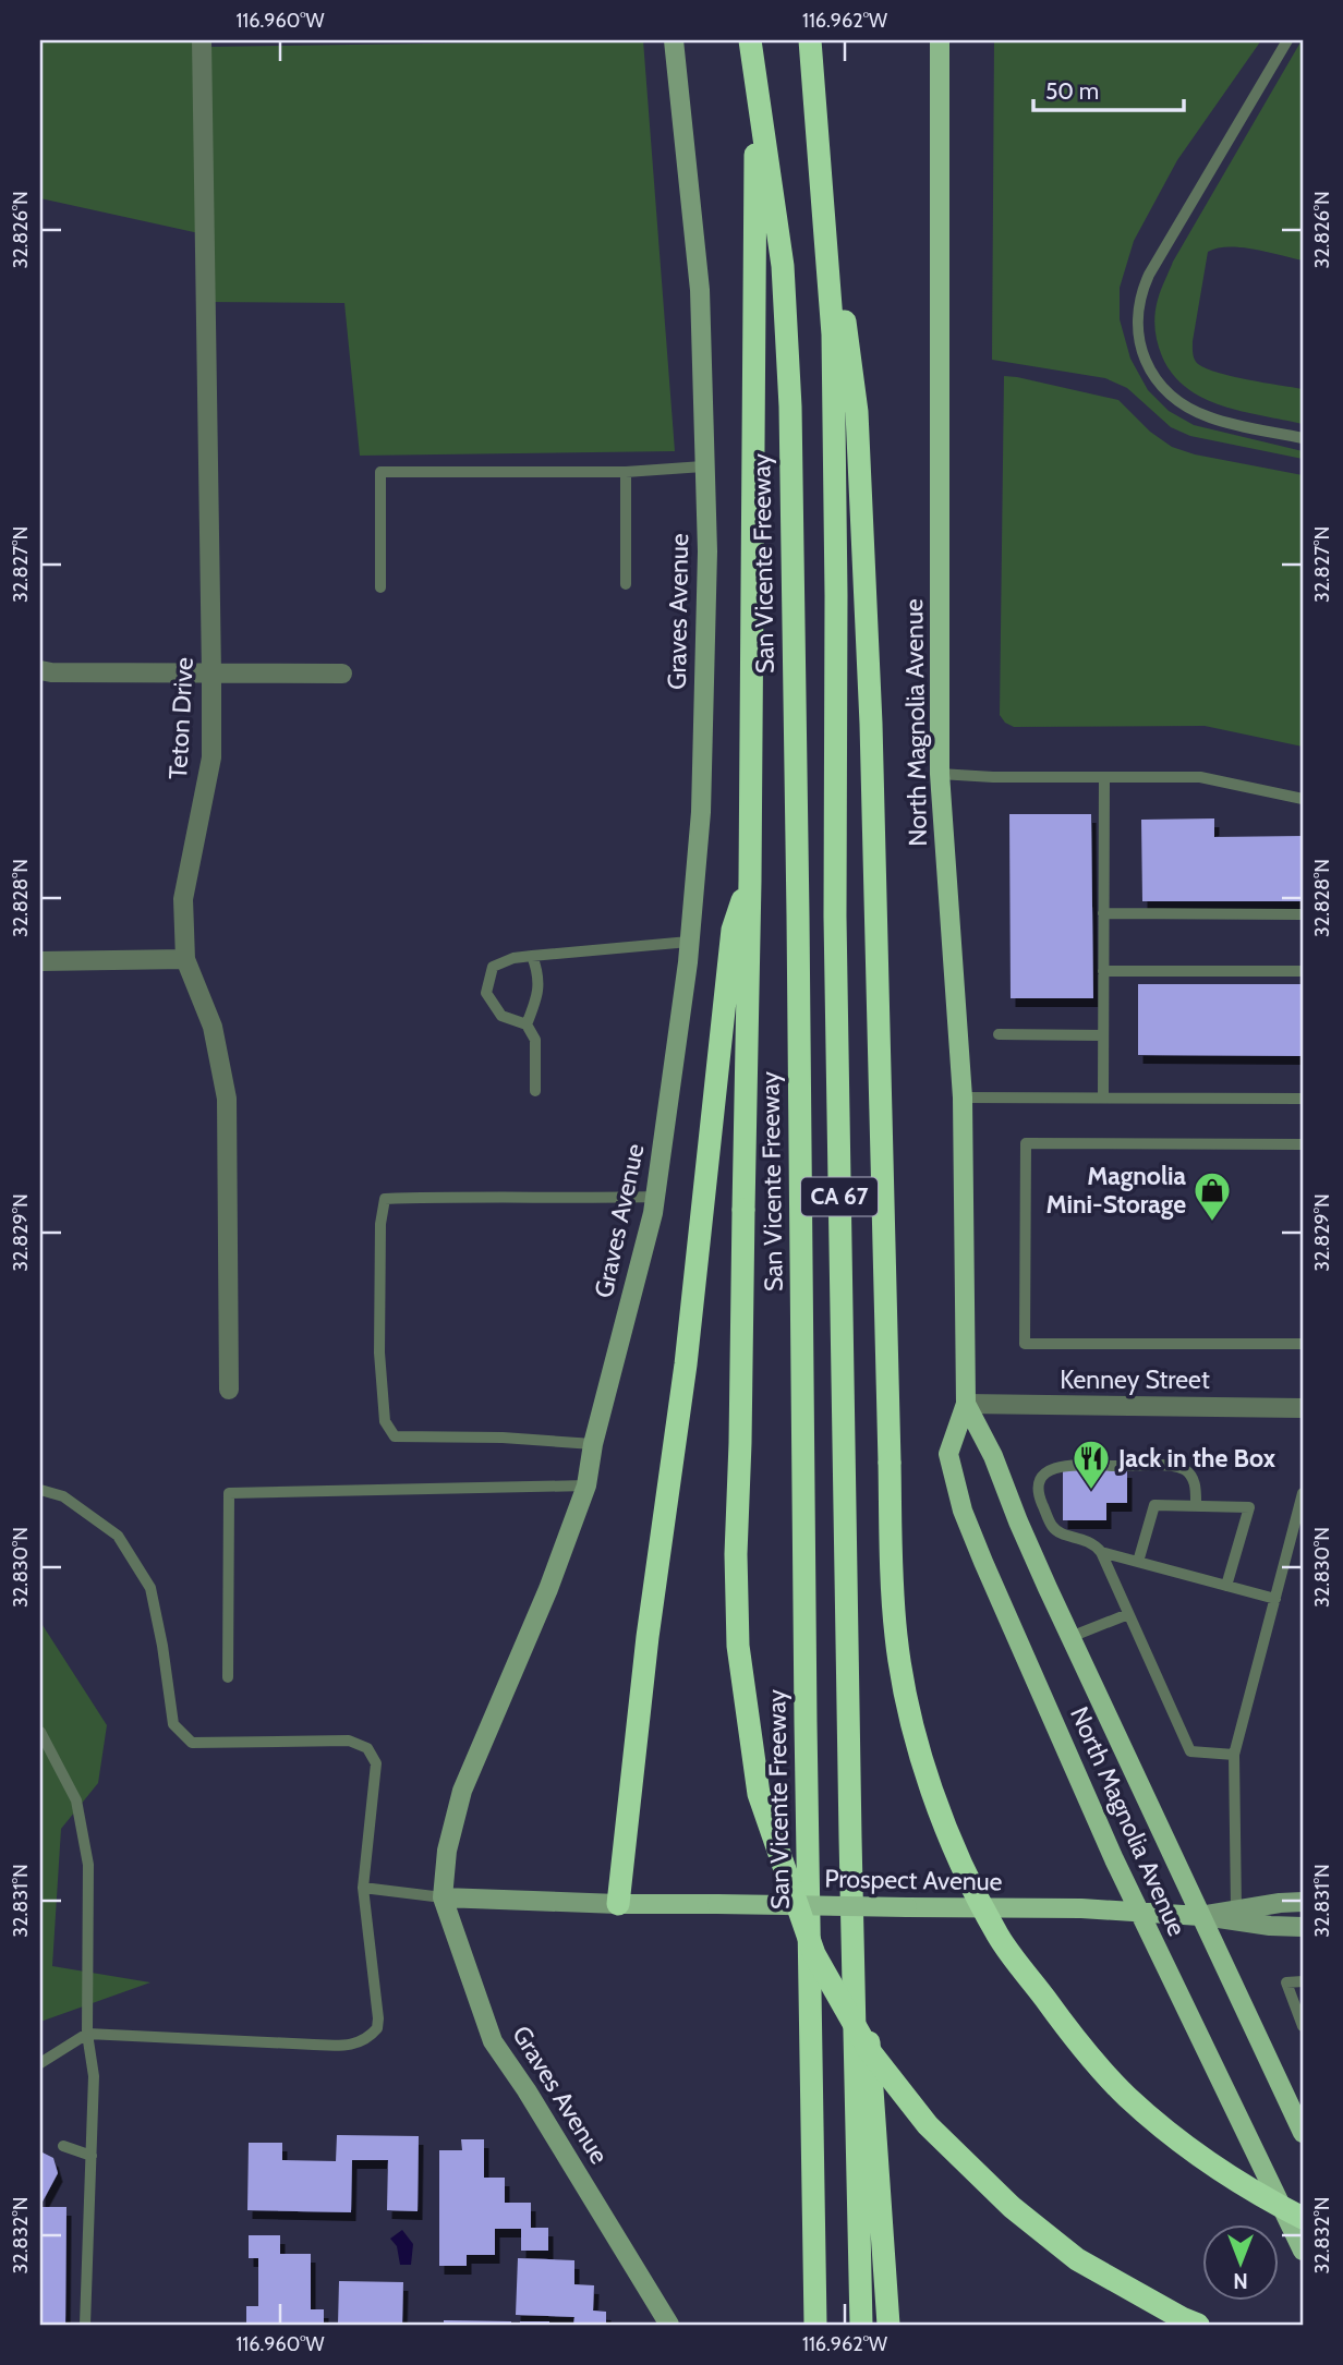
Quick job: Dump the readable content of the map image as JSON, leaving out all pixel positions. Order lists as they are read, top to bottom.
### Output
{
  "streets": {
    "highway": ["San Vicente Freeway", "CA 67"],
    "main road": ["Graves Avenue", "North Magnolia Avenue", "Prospect Avenue"],
    "street": ["Teton Drive", "Kenney Street"]
  },
  "crossings": [
    ["Graves Avenue", "Prospect Avenue"],
    ["North Magnolia Avenue", "Kenney Street"],
    ["North Magnolia Avenue", "Prospect Avenue"]
  ],
  "places": {
    "shop": ["Magnolia Mini-Storage"],
    "restaurant": ["Jack in the Box"]
  },
  "scale_bar": "50 m",
  "north": "bottom",
  "coordinates": [
    "116.960°W",
    "116.962°W",
    "32.826°N",
    "32.827°N",
    "32.828°N",
    "32.829°N",
    "32.830°N",
    "32.831°N",
    "32.832°N"
  ]
}
